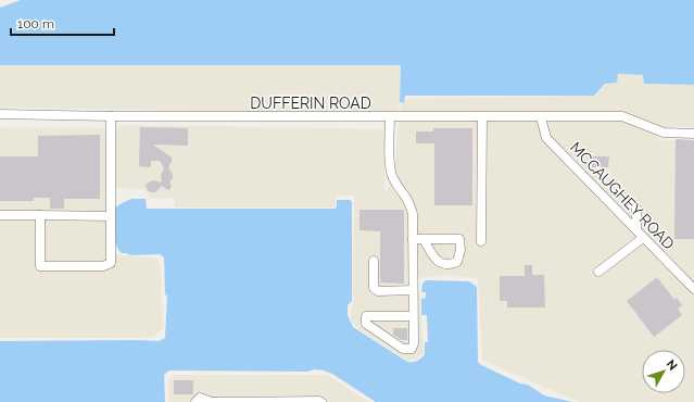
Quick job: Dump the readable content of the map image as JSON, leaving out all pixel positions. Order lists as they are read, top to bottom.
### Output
{
  "streets": {
    "lane": ["DUFFERIN ROAD", "MCCAUGHEY ROAD"]
  },
  "crossings": [
    ["DUFFERIN ROAD", "MCCAUGHEY ROAD"]
  ],
  "scale_bar": "100 m",
  "north": "top right"
}
